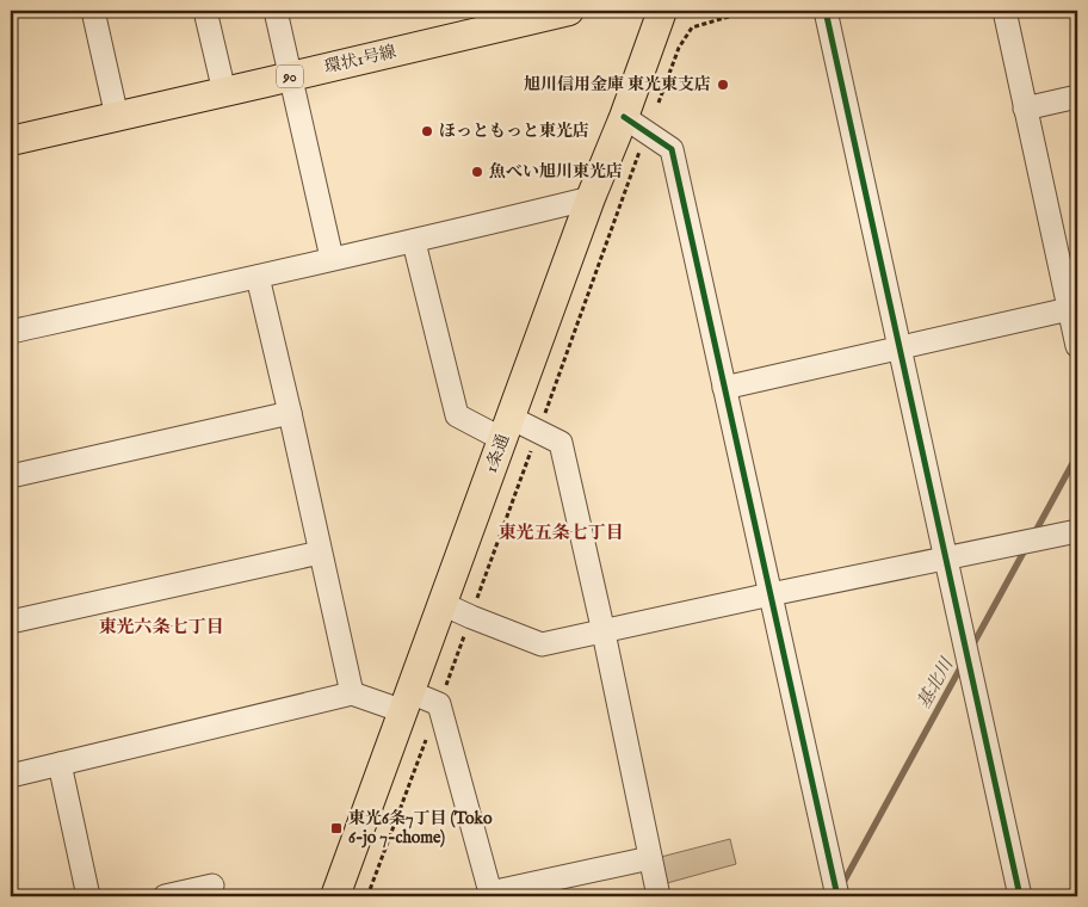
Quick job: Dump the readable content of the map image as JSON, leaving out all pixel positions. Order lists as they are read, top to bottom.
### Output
{
  "streets": {
    "main road": ["環状1号線", "90", "1条通"]
  },
  "districts": ["東光五条七丁目", "東光六条七丁目"],
  "water": ["基北川"],
  "places": {
    "other": ["旭川信用金庫 東光東支店", "ほっともっと東光店", "魚べい旭川東光店"],
    "transit": ["東光6条7丁目 (Toko 6-jo 7-chome)"]
  }
}
